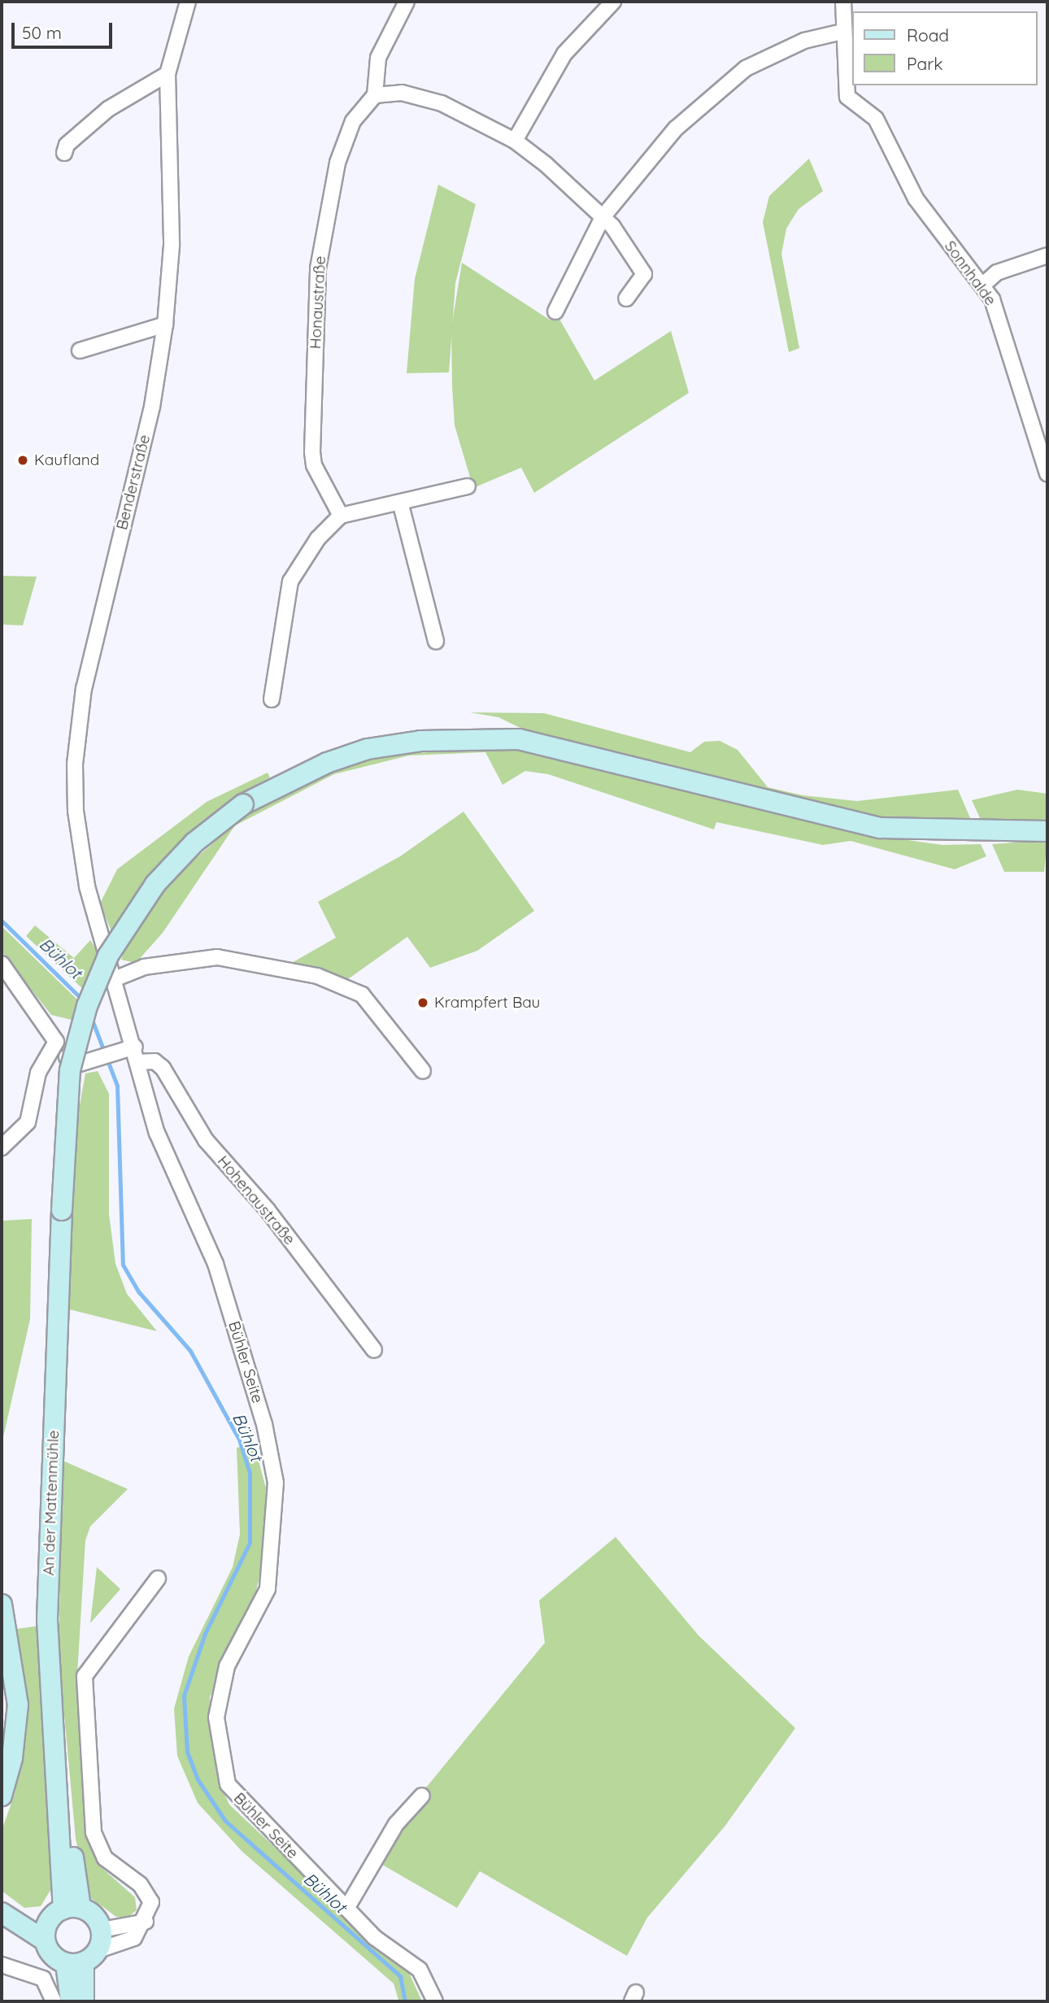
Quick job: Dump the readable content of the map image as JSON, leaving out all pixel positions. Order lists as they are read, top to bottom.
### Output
{
  "streets": {
    "main road": ["An der Mattenmühle"],
    "street": [
      "Sonnhalde",
      "Honaustraße",
      "Benderstraße",
      "Hohenaustraße",
      "Bühler Seite"
    ]
  },
  "crossings": [
    ["Benderstraße", "Bühler Seite"],
    ["Hohenaustraße", "Bühler Seite"]
  ],
  "water": ["Bühlot"],
  "places": ["Kaufland", "Krampfert Bau"],
  "legend": ["Road", "Park"],
  "scale_bar": "50 m"
}
